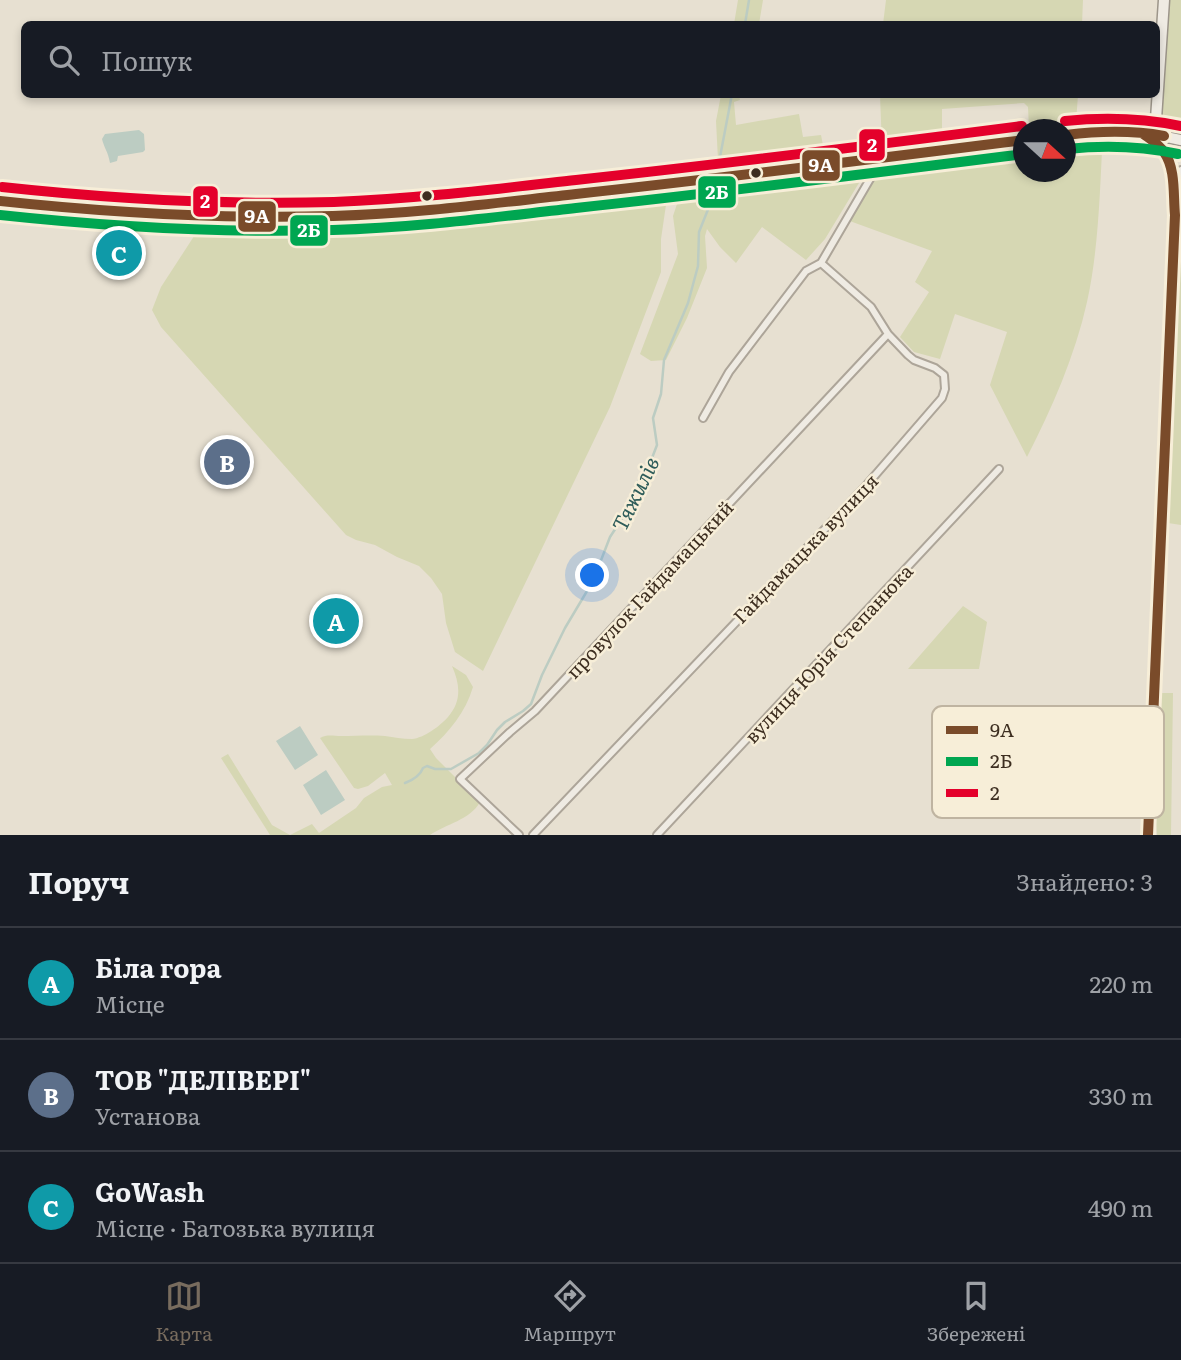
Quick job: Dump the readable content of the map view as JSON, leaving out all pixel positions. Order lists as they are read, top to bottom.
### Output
{
  "streets": {
    "street": ["Гайдамацька вулиця", "провулок Гайдамацький", "вулиця Юрія Степанюка"]
  },
  "crossings": [
    ["Гайдамацька вулиця", "провулок Гайдамацький"]
  ],
  "water": ["Тяжилів"],
  "lines": ["transit line 2", "transit line 9А", "transit line 2Б"],
  "legend": ["9А", "2Б", "2"],
  "north": "right",
  "page": {
    "search": "Пошук",
    "pins": ["C", "B", "A"],
    "heading": ["Поруч", "Знайдено: 3"],
    "list": [
      {
        "mark": "A",
        "name": "Біла гора",
        "note": "Місце",
        "value": "220 m"
      },
      {
        "mark": "B",
        "name": "ТОВ \"ДЕЛІВЕРІ\"",
        "note": "Установа",
        "value": "330 m"
      },
      {
        "mark": "C",
        "name": "GoWash",
        "note": "Місце · Батозька вулиця",
        "value": "490 m"
      }
    ],
    "nav": ["Карта", "Маршрут", "Збережені"]
  }
}
